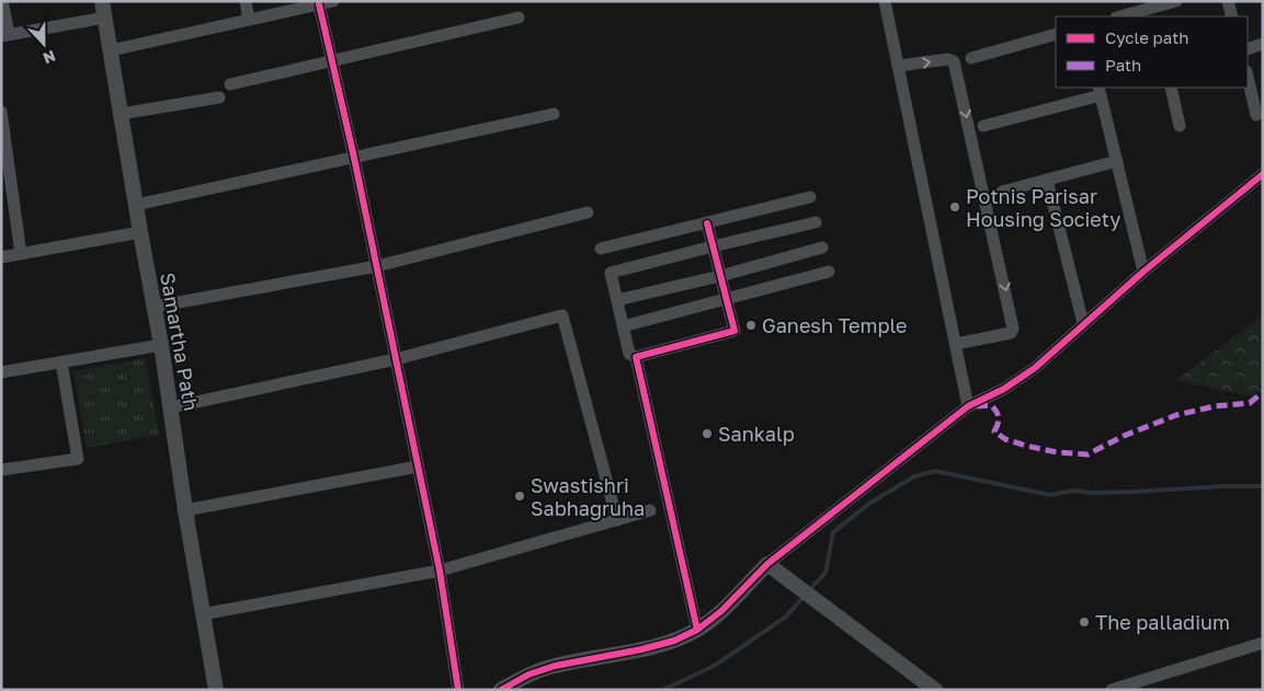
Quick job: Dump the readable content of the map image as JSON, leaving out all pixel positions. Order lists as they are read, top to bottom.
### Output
{
  "streets": {
    "street": ["Samartha Path"]
  },
  "places": [
    "Potnis Parisar Housing Society",
    "Ganesh Temple",
    "Sankalp",
    "Swastishri Sabhagruha",
    "The palladium"
  ],
  "legend": ["Cycle path", "Path"],
  "north": "bottom"
}
